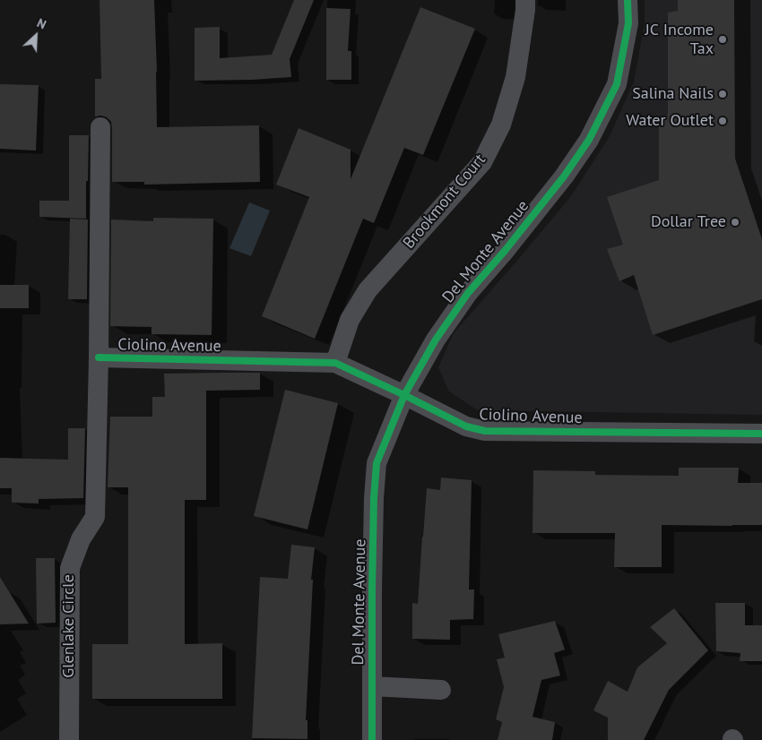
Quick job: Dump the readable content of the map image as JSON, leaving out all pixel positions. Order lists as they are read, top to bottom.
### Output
{
  "streets": {
    "street": [
      "Brookmont Court",
      "Del Monte Avenue",
      "Ciolino Avenue",
      "Glenlake Circle"
    ]
  },
  "crossings": [
    ["Brookmont Court", "Ciolino Avenue"],
    ["Del Monte Avenue", "Ciolino Avenue"],
    ["Ciolino Avenue", "Glenlake Circle"]
  ],
  "places": [
    "JC Income Tax",
    "Salina Nails",
    "Water Outlet",
    "Dollar Tree"
  ],
  "north": "top right"
}
